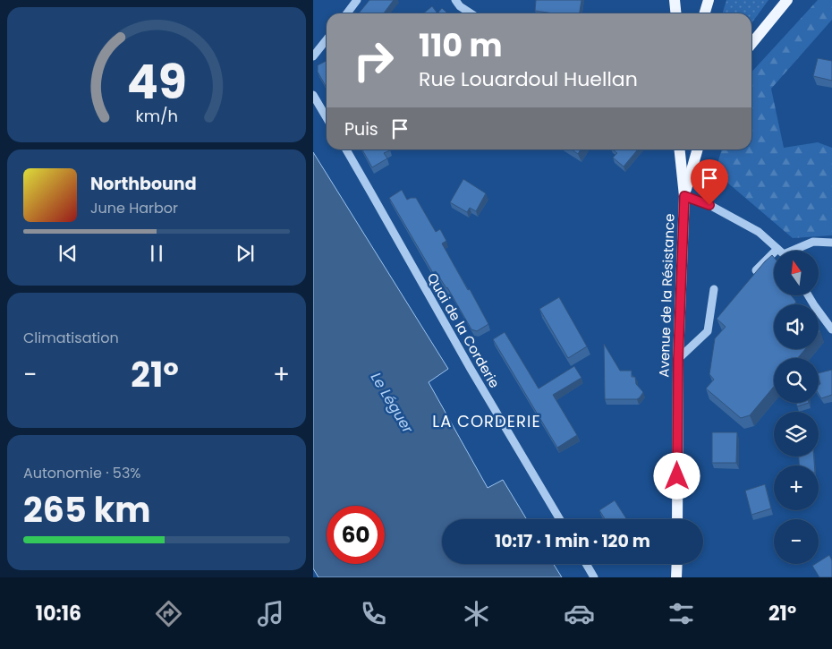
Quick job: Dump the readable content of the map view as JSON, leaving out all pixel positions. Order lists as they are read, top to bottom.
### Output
{
  "streets": {
    "main road": ["Avenue de la Résistance"],
    "street": ["Quai de la Corderie"]
  },
  "districts": ["LA CORDERIE"],
  "water": ["Le Léguer"],
  "north": "top",
  "page": {
    "turn": ["110 m", "Rue Louardoul Huellan"],
    "then": "Puis",
    "song": ["Northbound", "June Harbor"],
    "map_buttons": ["+", "−"],
    "tile": [
      "Climatisation",
      ["Autonomie · 53%", "265 km"]
    ],
    "heat": ["−", "21°", "+"],
    "limit": "60",
    "trip": "10:17 · 1 min · 120 m",
    "tabs": ["10:16", "21°"],
    "gauge": ["49", "km/h"]
  }
}
